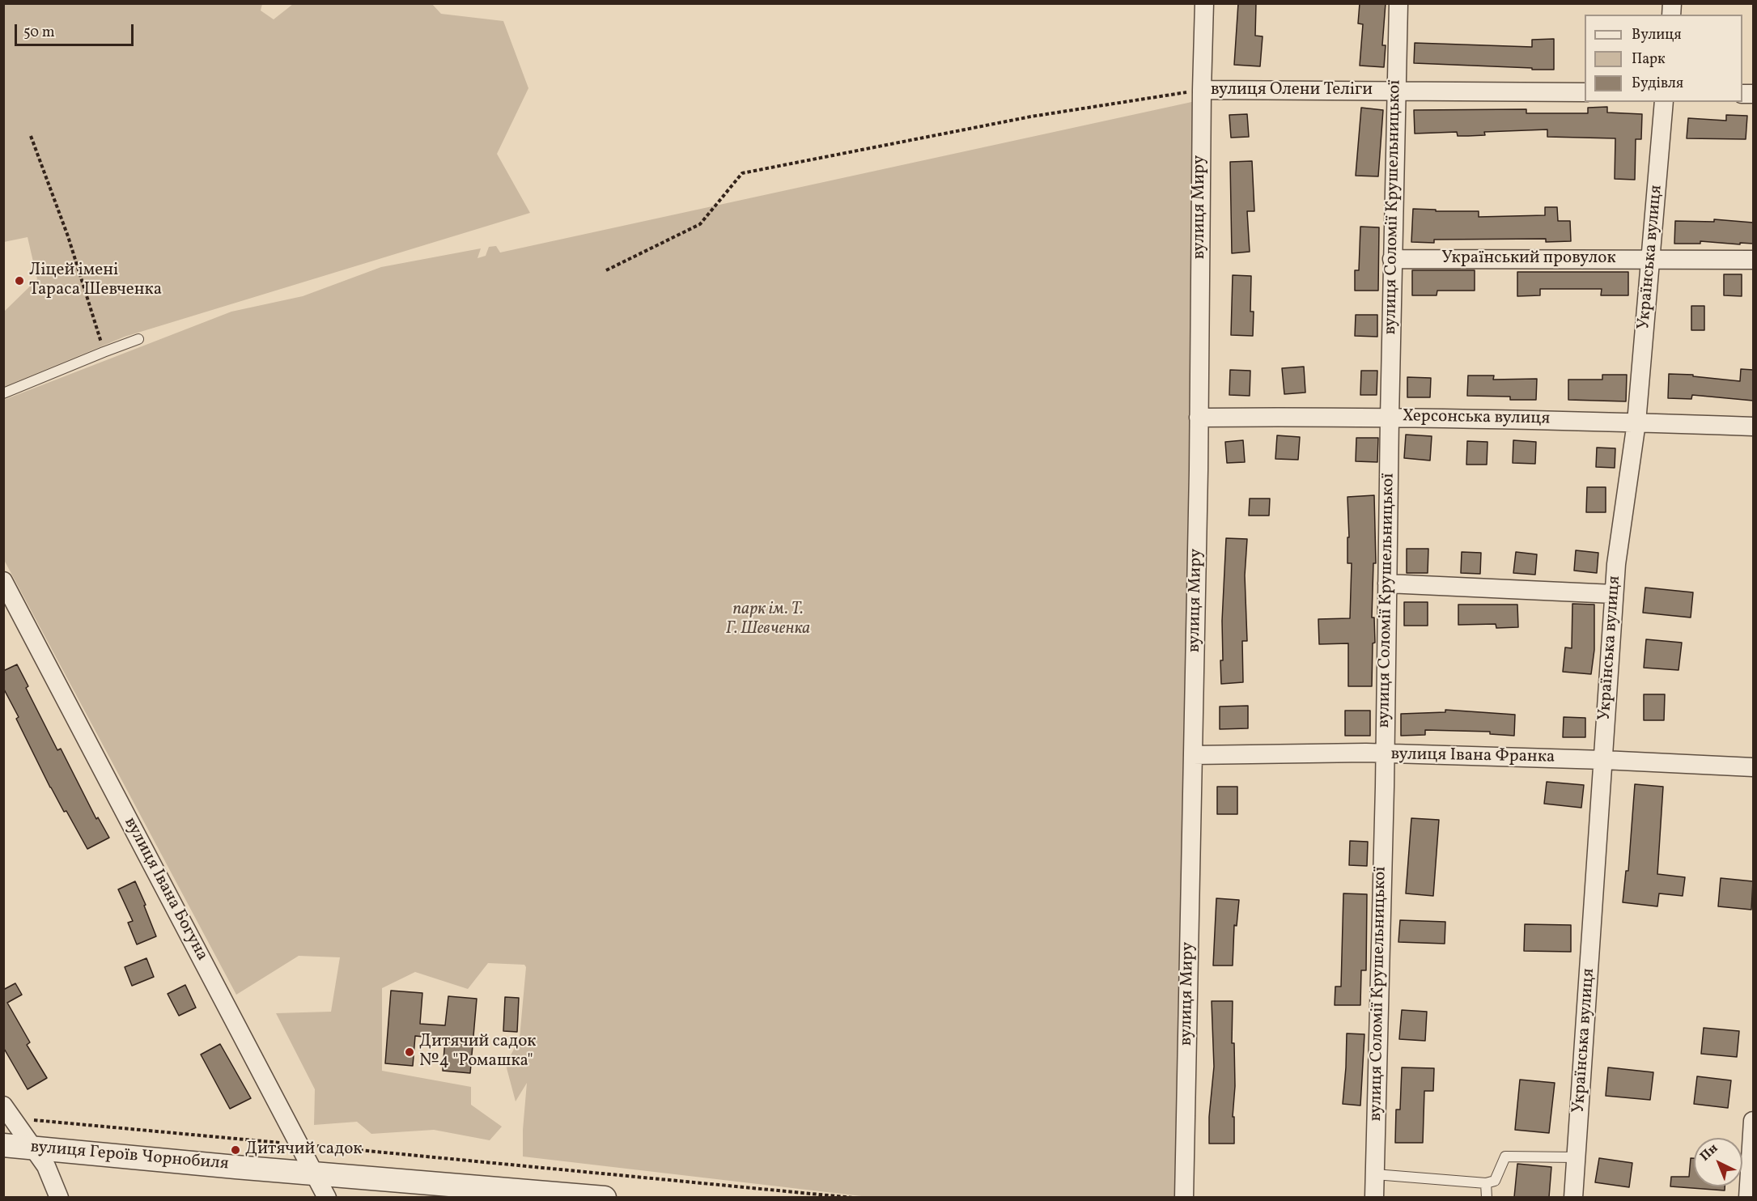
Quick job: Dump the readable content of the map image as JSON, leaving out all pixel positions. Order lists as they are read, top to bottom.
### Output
{
  "streets": {
    "street": [
      "вулиця Олени Теліги",
      "вулиця Миру",
      "вулиця Соломії Крушельницької",
      "Українська вулиця",
      "Український провулок",
      "Херсонська вулиця",
      "вулиця Івана Франка",
      "вулиця Івана Богуна",
      "вулиця Героїв Чорнобиля"
    ]
  },
  "crossings": [
    ["вулиця Олени Теліги", "вулиця Миру"],
    ["вулиця Олени Теліги", "вулиця Соломії Крушельницької"],
    ["вулиця Миру", "Херсонська вулиця"],
    ["вулиця Миру", "вулиця Івана Франка"],
    ["вулиця Соломії Крушельницької", "Український провулок"],
    ["вулиця Соломії Крушельницької", "Херсонська вулиця"],
    ["вулиця Соломії Крушельницької", "вулиця Івана Франка"],
    ["Українська вулиця", "Український провулок"],
    ["Українська вулиця", "Херсонська вулиця"],
    ["Українська вулиця", "вулиця Івана Франка"],
    ["вулиця Івана Богуна", "вулиця Героїв Чорнобиля"]
  ],
  "parks": ["парк ім. Т. Г. Шевченка"],
  "places": ["Ліцей імені Тараса Шевченка", "Дитячий садок №4 \"Ромашка\"", "Дитячий садок"],
  "legend": ["Вулиця", "Парк", "Будівля"],
  "scale_bar": "50 m",
  "north": "top left"
}
